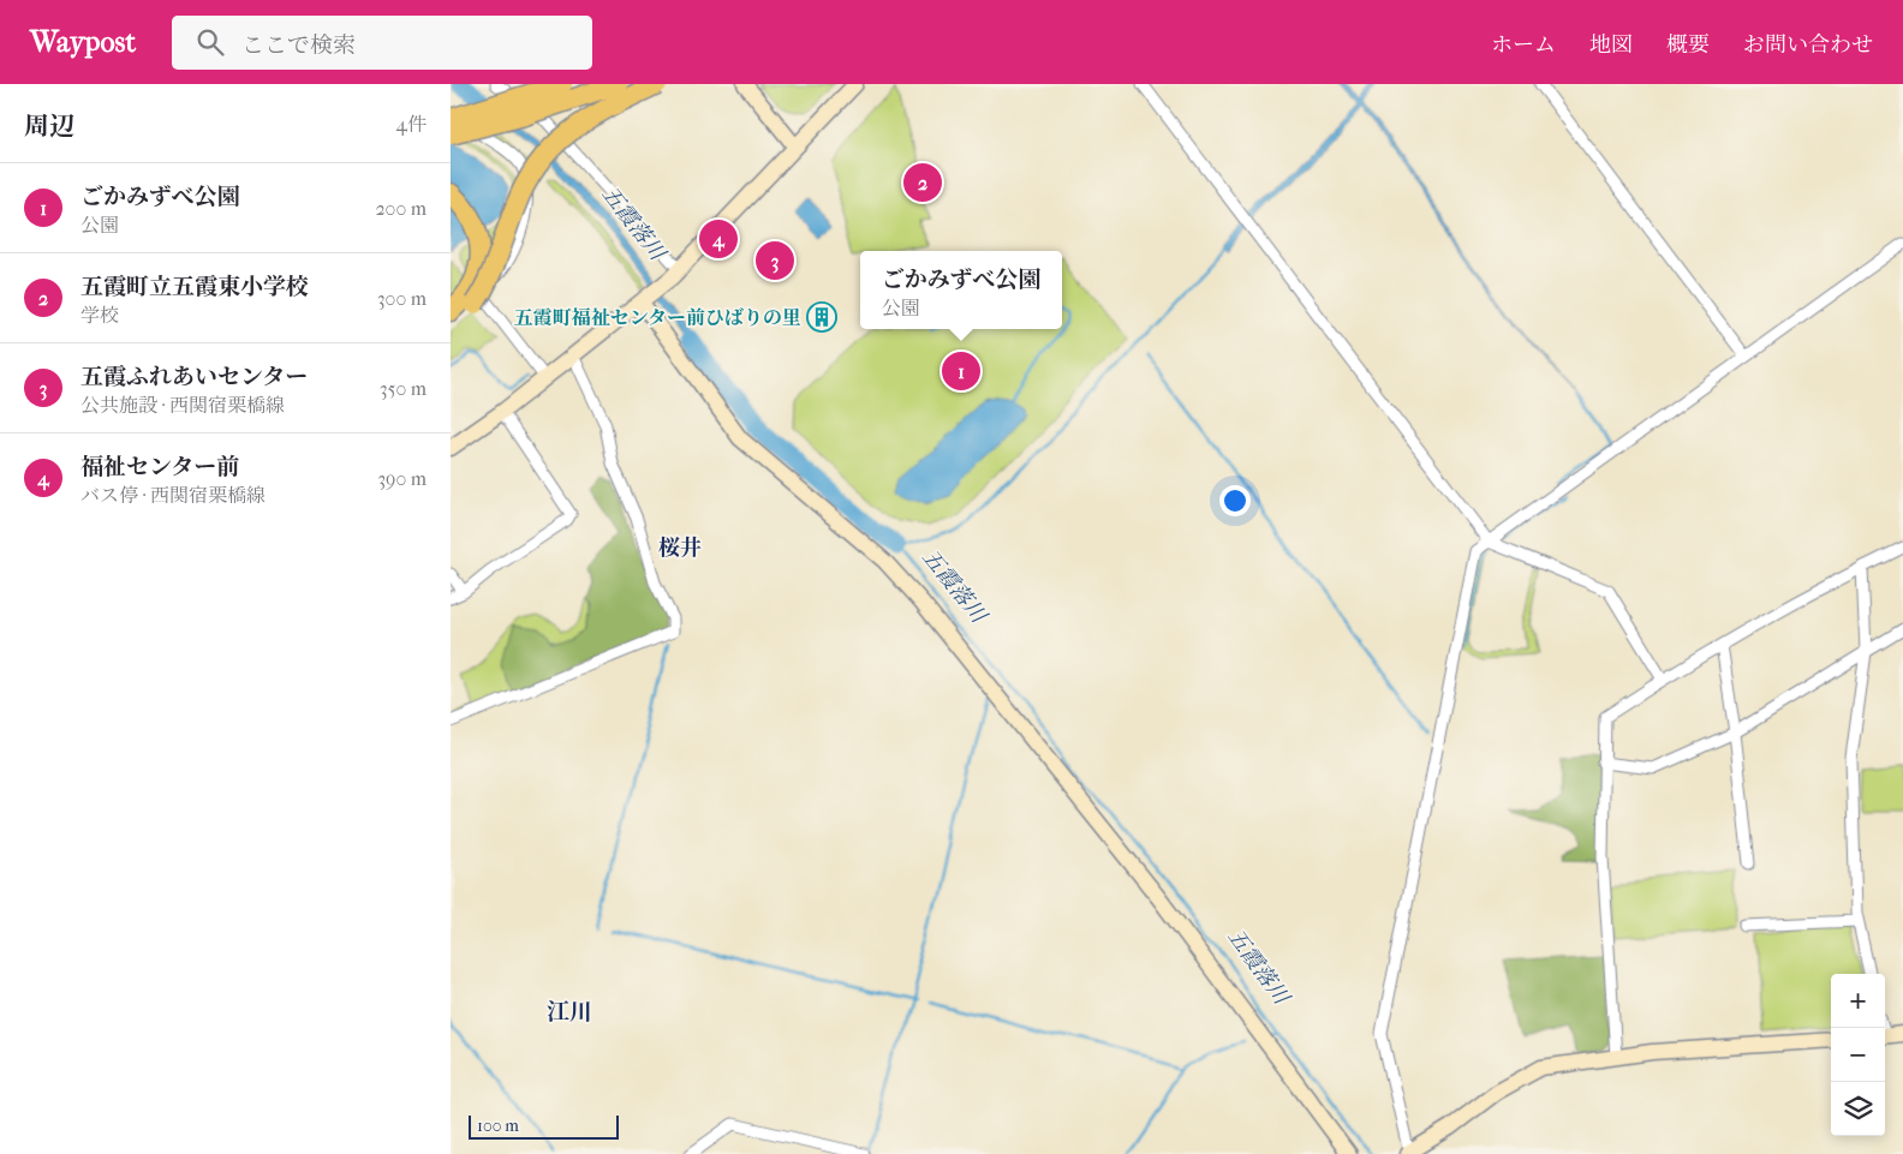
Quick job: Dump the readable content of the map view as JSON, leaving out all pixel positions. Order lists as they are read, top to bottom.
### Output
{
  "districts": ["桜井", "江川"],
  "water": ["五霞落川"],
  "places": {
    "building": ["五霞町福祉センター前ひばりの里"]
  },
  "scale_bar": "100 m",
  "page": {
    "header": "Waypost",
    "search": "ここで検索",
    "nav": [
      "ホーム",
      "地図",
      "概要",
      "お問い合わせ"
    ],
    "heading": ["周辺", "4件"],
    "pins": [
      "2",
      "4",
      "3",
      "1"
    ],
    "list": [
      {
        "mark": "1",
        "name": "ごかみずべ公園",
        "note": "公園",
        "value": "200 m"
      },
      {
        "mark": "2",
        "name": "五霞町立五霞東小学校",
        "note": "学校",
        "value": "300 m"
      },
      {
        "mark": "3",
        "name": "五霞ふれあいセンター",
        "note": "公共施設 · 西関宿栗橋線",
        "value": "350 m"
      },
      {
        "mark": "4",
        "name": "福祉センター前",
        "note": "バス停 · 西関宿栗橋線",
        "value": "390 m"
      }
    ],
    "popup": ["ごかみずべ公園", "公園"],
    "map_buttons": ["+", "−"],
    "scale": "100 m"
  }
}
